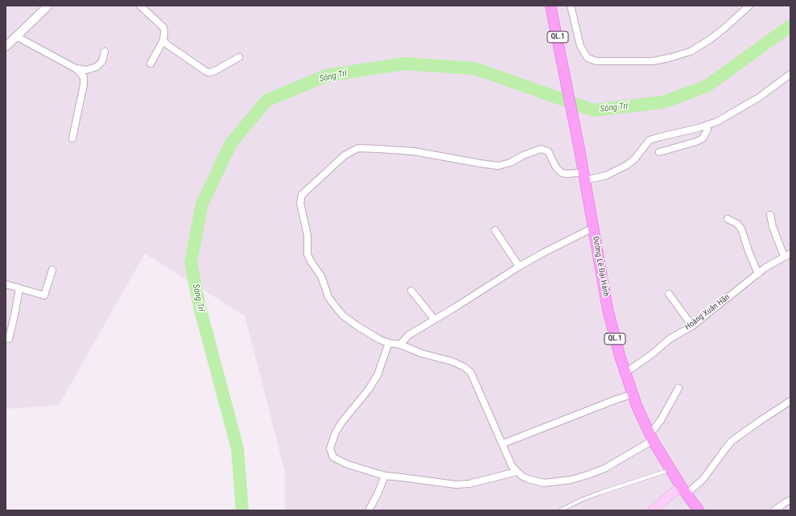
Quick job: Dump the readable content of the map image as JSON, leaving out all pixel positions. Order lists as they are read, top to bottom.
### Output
{
  "streets": {
    "main road": ["QL.1", "Đường Lê Đại Hành"],
    "street": ["Hoàng Xuân Hãn"]
  },
  "crossings": [
    ["Đường Lê Đại Hành", "Hoàng Xuân Hãn"]
  ],
  "water": ["Sông Trí"]
}
